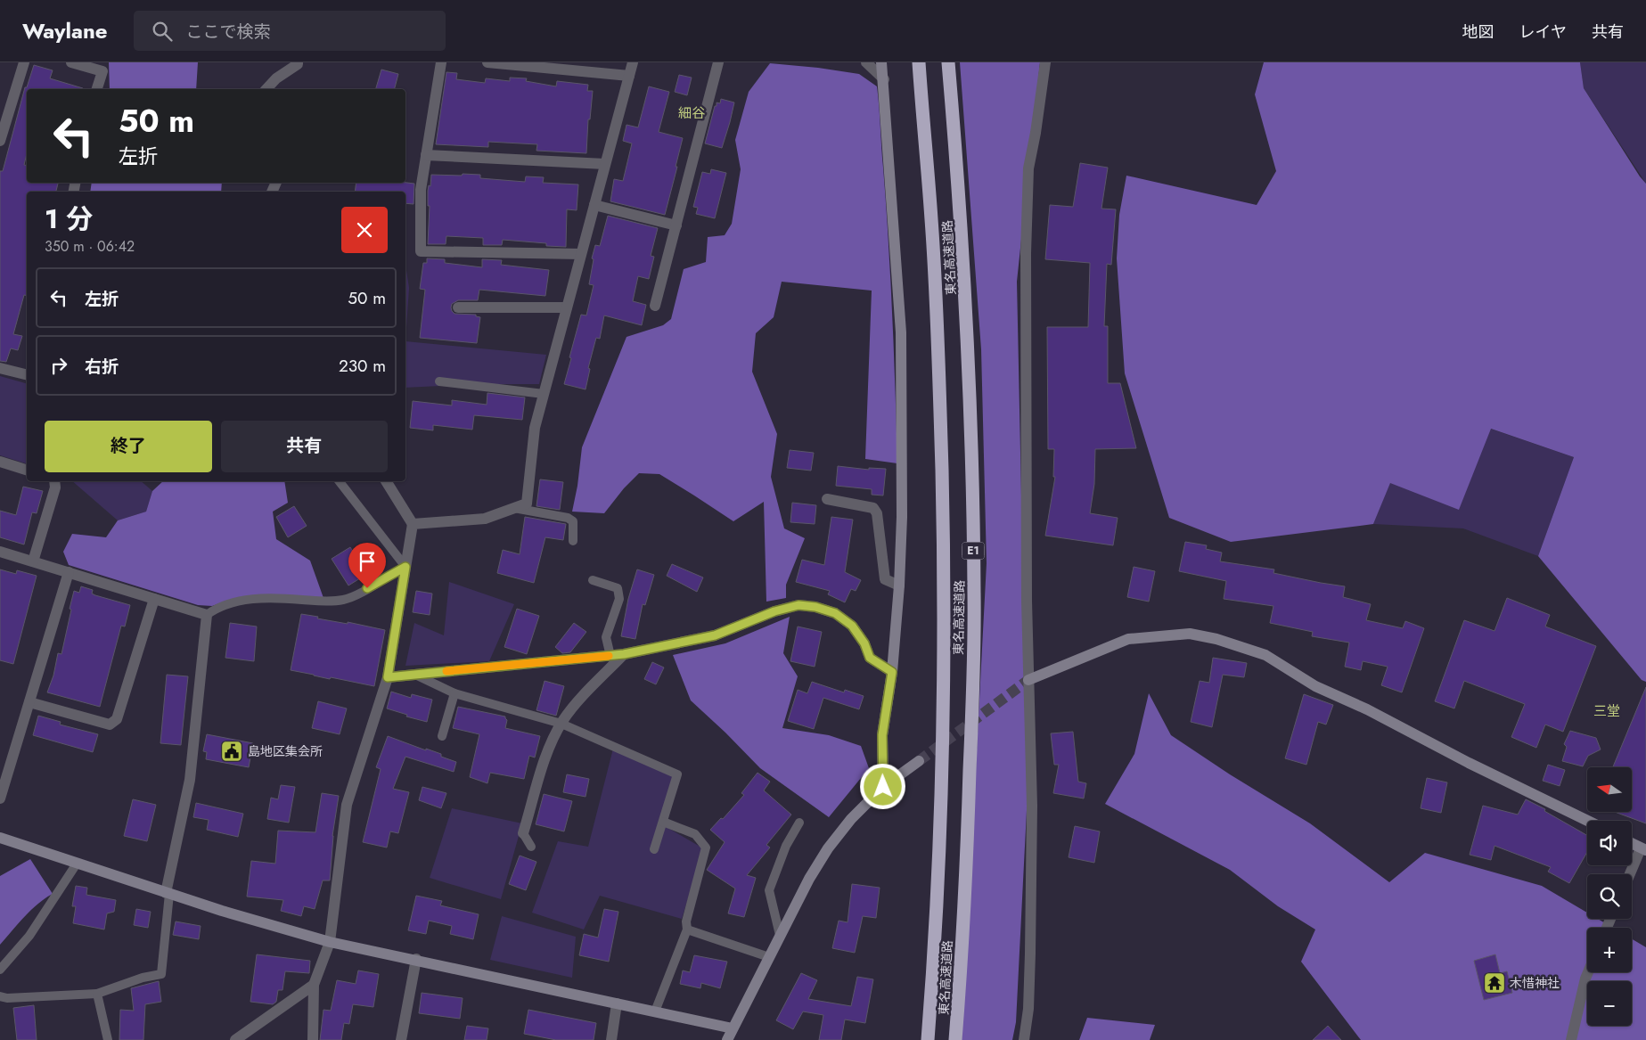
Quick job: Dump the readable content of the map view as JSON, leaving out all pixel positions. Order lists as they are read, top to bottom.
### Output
{
  "streets": {
    "highway": ["東名高速道路", "E1"]
  },
  "districts": ["細谷", "三堂"],
  "places": {
    "public building": ["島地区集会所"],
    "temple": ["木惜神社"]
  },
  "north": "left",
  "page": {
    "header": "Waylane",
    "search": "ここで検索",
    "nav": ["地図", "レイヤ", "共有"],
    "turn": ["50 m", "左折"],
    "heading": ["1 分", "350 m · 06:42"],
    "list": [
      {
        "name": "左折",
        "value": "50 m"
      },
      {
        "name": "右折",
        "value": "230 m"
      }
    ],
    "buttons": ["終了", "共有"],
    "map_buttons": ["+", "−"]
  }
}
